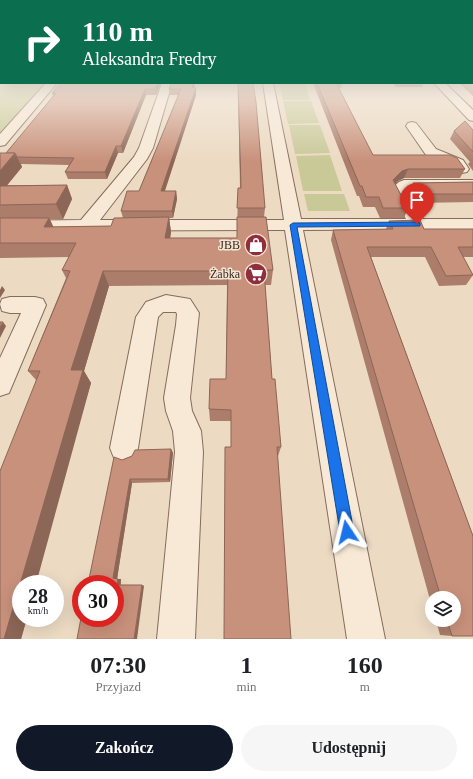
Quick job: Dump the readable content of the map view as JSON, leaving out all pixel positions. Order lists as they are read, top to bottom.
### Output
{
  "places": {
    "shop": ["JBB"],
    "supermarket": ["Żabka"]
  },
  "page": {
    "turn": ["110 m", "Aleksandra Fredry"],
    "speed": "28 km/h",
    "limit": "30",
    "eta": [
      "07:30",
      "Przyjazd",
      "1",
      "min",
      "160",
      "m"
    ],
    "buttons": ["Zakończ", "Udostępnij"]
  }
}
